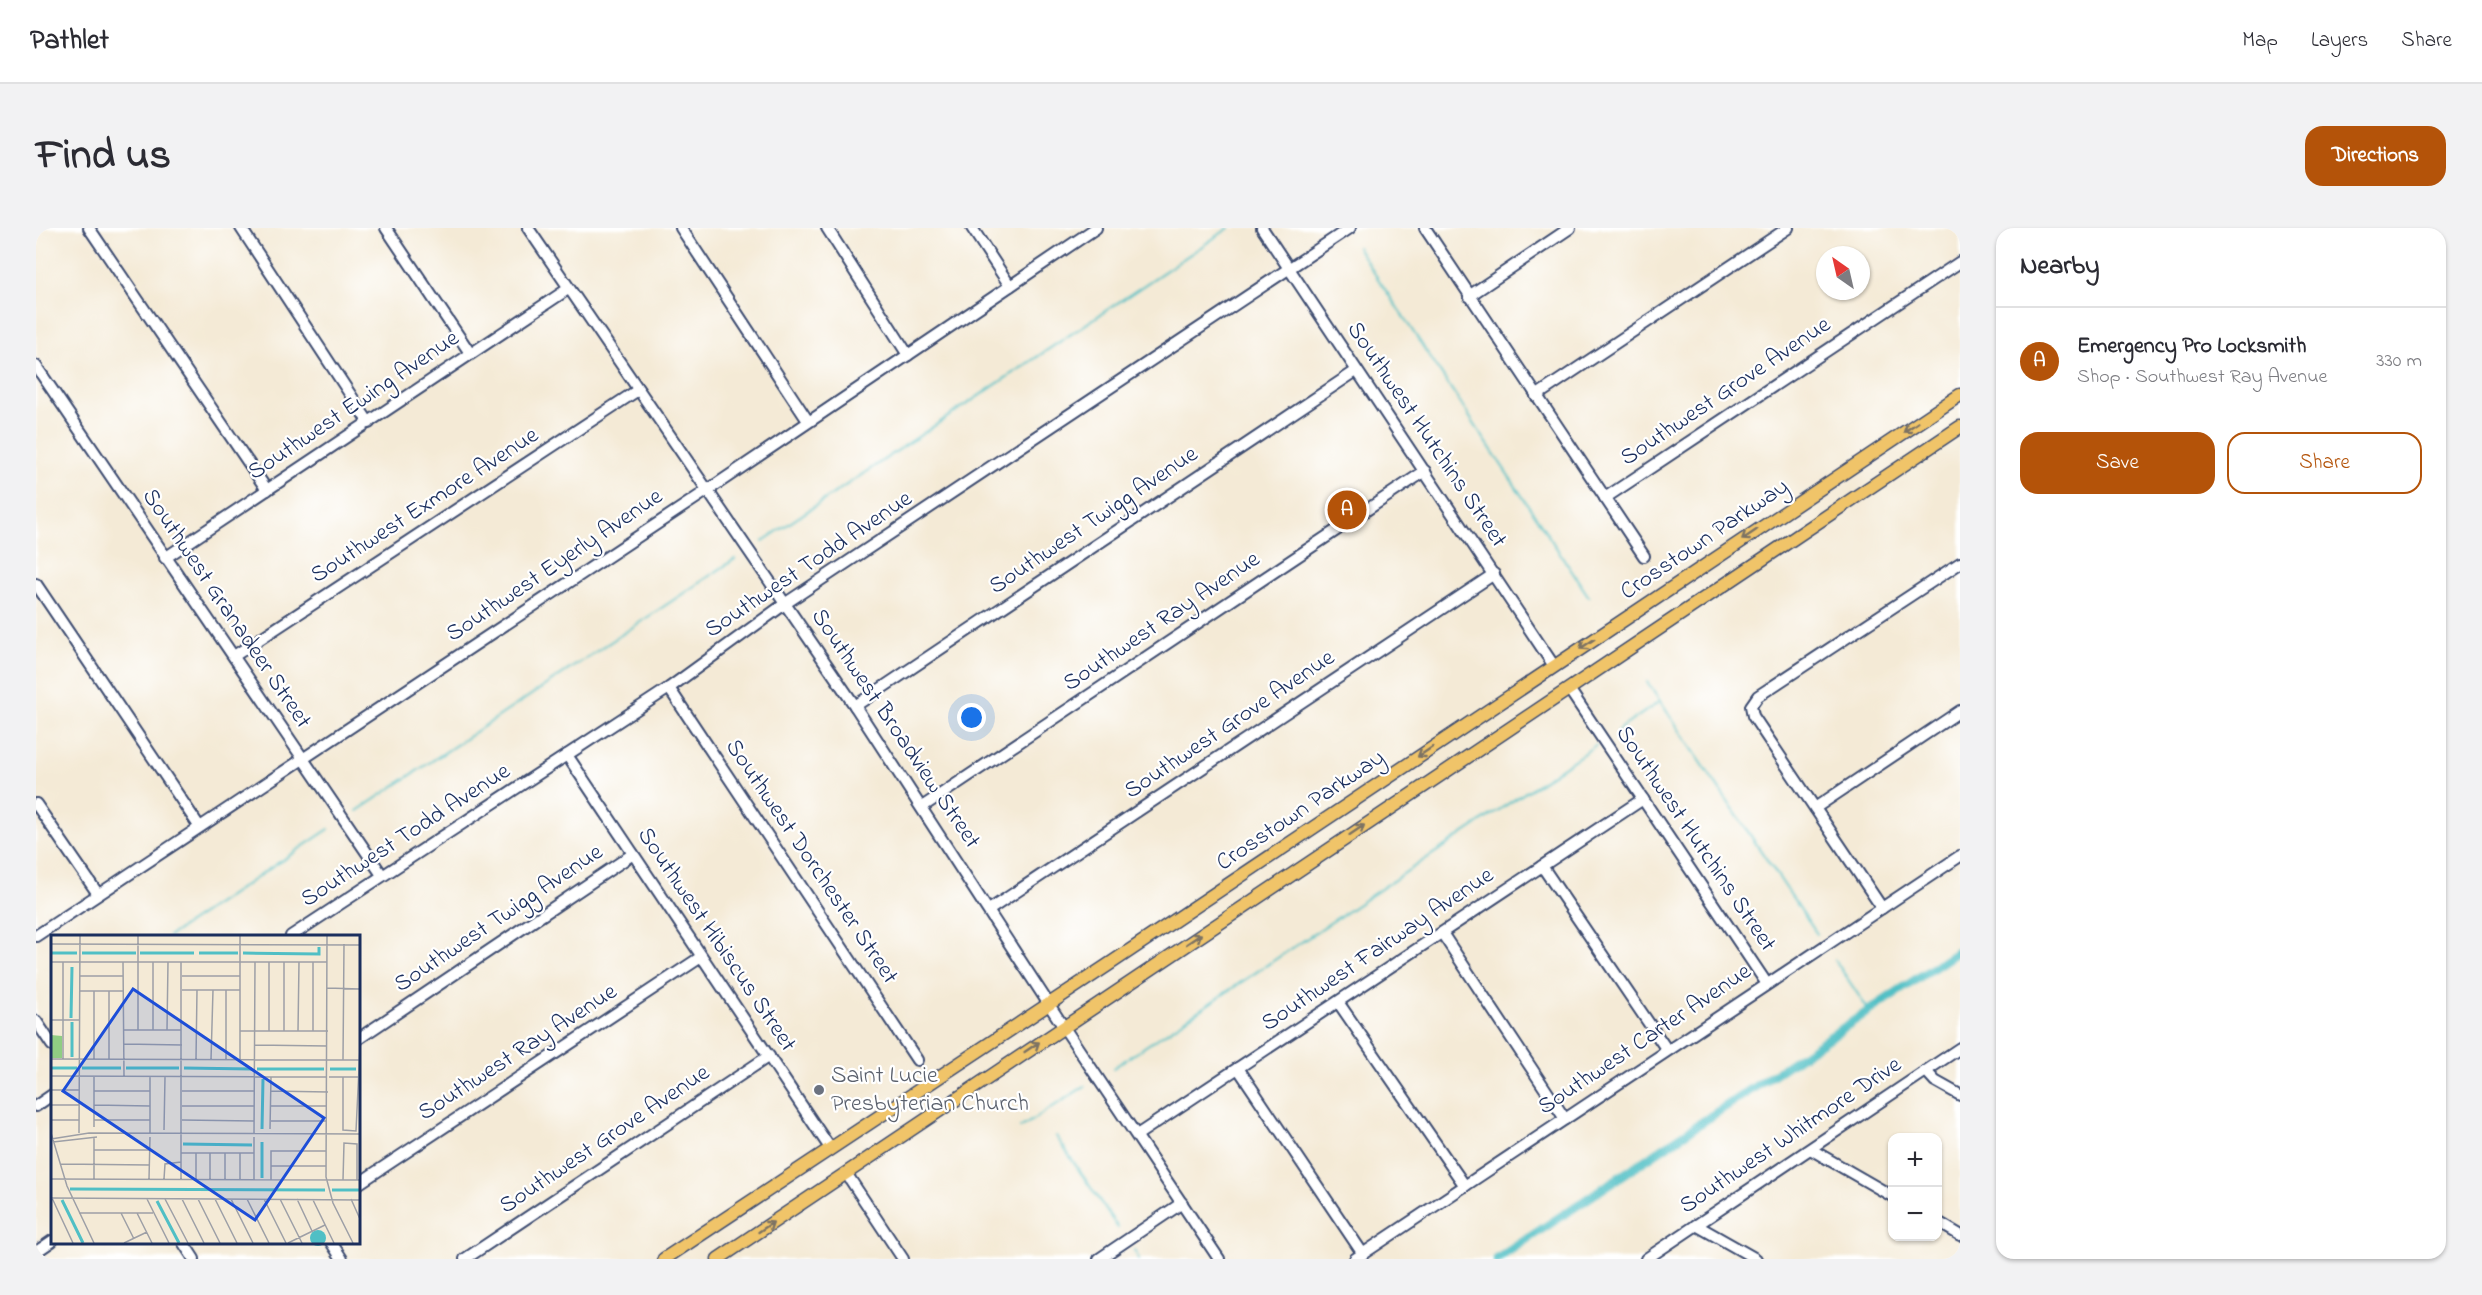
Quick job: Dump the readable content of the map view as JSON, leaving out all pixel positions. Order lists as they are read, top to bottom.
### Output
{
  "streets": {
    "main road": ["Crosstown Parkway"],
    "street": [
      "Southwest Grove Avenue",
      "Southwest Ewing Avenue",
      "Southwest Hutchins Street",
      "Southwest Exmore Avenue",
      "Southwest Twigg Avenue",
      "Southwest Todd Avenue",
      "Southwest Eyerly Avenue",
      "Southwest Granadeer Street",
      "Southwest Ray Avenue",
      "Southwest Broadview Street",
      "Southwest Dorchester Street",
      "Southwest Hibiscus Street",
      "Southwest Fairway Avenue",
      "Southwest Carter Avenue",
      "Southwest Whitmore Drive"
    ]
  },
  "crossings": [
    ["Southwest Grove Avenue", "Southwest Hutchins Street"],
    ["Southwest Grove Avenue", "Southwest Broadview Street"],
    ["Southwest Grove Avenue", "Southwest Hibiscus Street"],
    ["Southwest Ewing Avenue", "Southwest Granadeer Street"],
    ["Southwest Ewing Avenue", "Southwest Broadview Street"],
    ["Southwest Hutchins Street", "Southwest Twigg Avenue"],
    ["Southwest Hutchins Street", "Crosstown Parkway"],
    ["Southwest Hutchins Street", "Southwest Todd Avenue"],
    ["Southwest Hutchins Street", "Southwest Ray Avenue"],
    ["Southwest Hutchins Street", "Southwest Fairway Avenue"],
    ["Southwest Hutchins Street", "Southwest Carter Avenue"],
    ["Southwest Exmore Avenue", "Southwest Granadeer Street"],
    ["Southwest Exmore Avenue", "Southwest Broadview Street"],
    ["Southwest Twigg Avenue", "Southwest Broadview Street"],
    ["Southwest Twigg Avenue", "Southwest Hibiscus Street"],
    ["Crosstown Parkway", "Southwest Broadview Street"],
    ["Crosstown Parkway", "Southwest Hibiscus Street"],
    ["Southwest Todd Avenue", "Southwest Granadeer Street"],
    ["Southwest Todd Avenue", "Southwest Broadview Street"],
    ["Southwest Todd Avenue", "Southwest Dorchester Street"],
    ["Southwest Todd Avenue", "Southwest Hibiscus Street"],
    ["Southwest Eyerly Avenue", "Southwest Granadeer Street"],
    ["Southwest Eyerly Avenue", "Southwest Broadview Street"],
    ["Southwest Ray Avenue", "Southwest Broadview Street"],
    ["Southwest Ray Avenue", "Southwest Hibiscus Street"],
    ["Southwest Broadview Street", "Southwest Fairway Avenue"]
  ],
  "places": ["Saint Lucie Presbyterian Church"],
  "north": "top left",
  "page": {
    "header": "Pathlet",
    "nav": ["Map", "Layers", "Share"],
    "title": "Find us",
    "buttons": [
      "Directions",
      ["Save", "Share"]
    ],
    "heading": "Nearby",
    "list": [
      {
        "mark": "A",
        "name": "Emergency Pro Locksmith",
        "note": "Shop · Southwest Ray Avenue",
        "value": "330 m"
      }
    ],
    "pins": "A",
    "map_buttons": ["+", "−"]
  }
}
